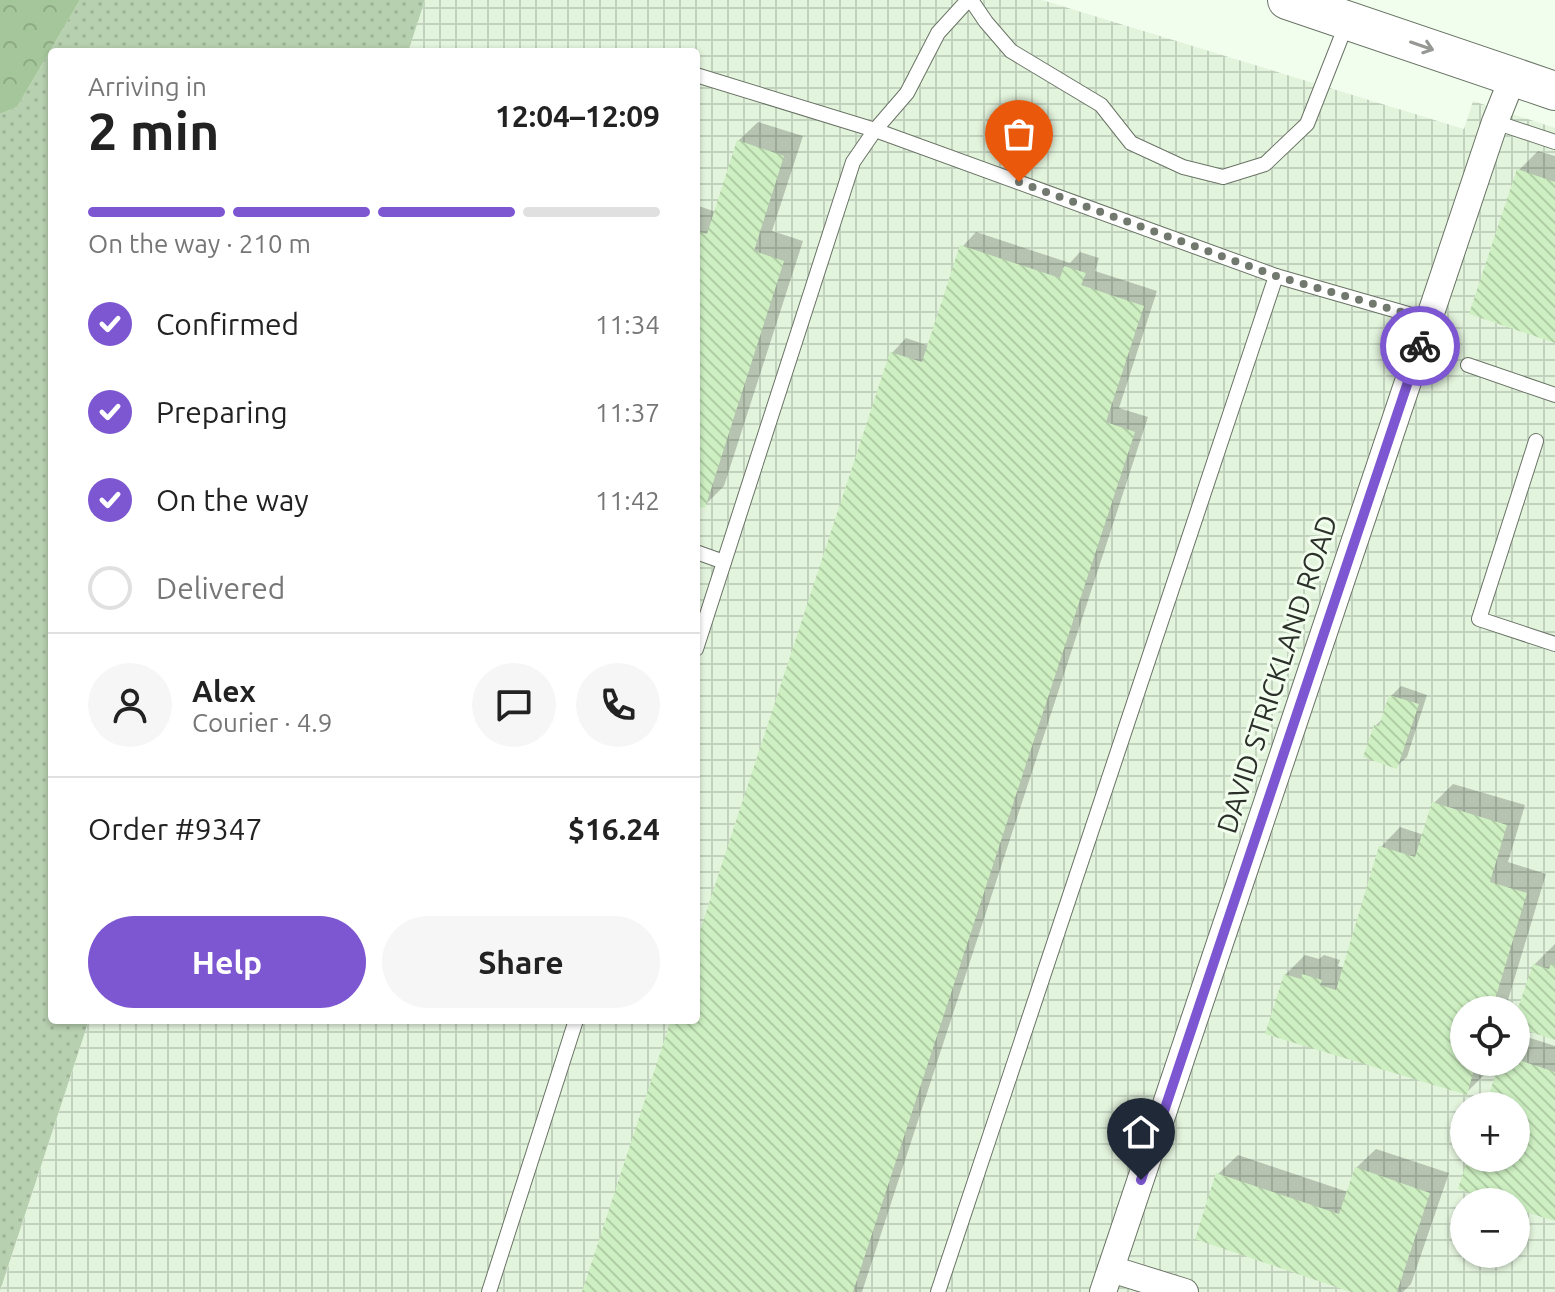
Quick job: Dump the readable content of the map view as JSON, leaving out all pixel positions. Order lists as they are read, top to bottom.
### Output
{
  "streets": {
    "street": ["DAVID STRICKLAND ROAD"]
  },
  "page": {
    "heading": ["2 min", "Arriving in", "12:04–12:09"],
    "panel": [
      "Alex",
      "Courier · 4.9",
      "Order #9347",
      "$16.24"
    ],
    "bar": "On the way · 210 m",
    "list": [
      ["Confirmed", "11:34"],
      ["Preparing", "11:37"],
      ["On the way", "11:42"],
      "Delivered"
    ],
    "buttons": ["Help", "Share"],
    "map_buttons": ["+", "−"]
  }
}
